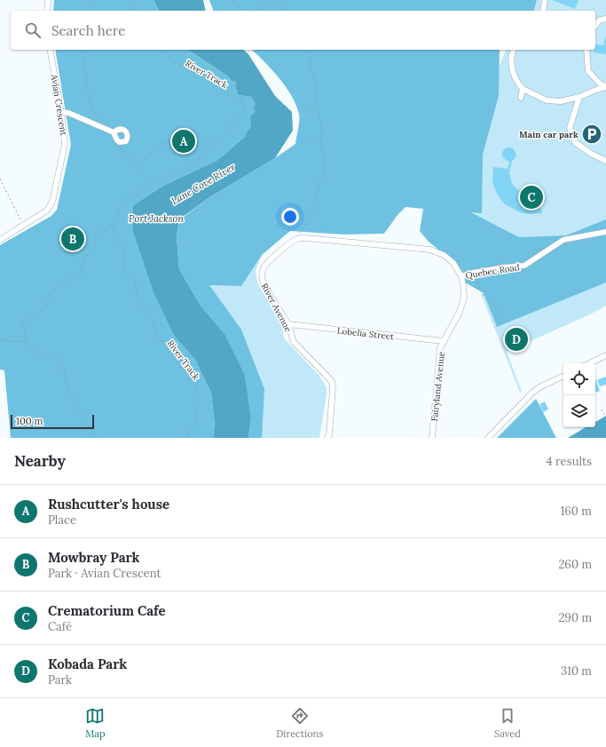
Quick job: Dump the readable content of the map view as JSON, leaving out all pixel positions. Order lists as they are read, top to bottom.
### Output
{
  "streets": {
    "street": [
      "Avian Crescent",
      "Quebec Road",
      "River Avenue",
      "Lobelia Street",
      "Fairyland Avenue"
    ],
    "path": ["River Track"]
  },
  "crossings": [
    ["Quebec Road", "River Avenue"],
    ["Quebec Road", "Fairyland Avenue"],
    ["River Avenue", "Lobelia Street"],
    ["Lobelia Street", "Fairyland Avenue"]
  ],
  "water": ["Lane Cove River", "Port Jackson"],
  "places": {
    "parking": ["Main car park"]
  },
  "scale_bar": "100 m",
  "page": {
    "search": "Search here",
    "pins": [
      "A",
      "C",
      "B",
      "D"
    ],
    "scale": "100 m",
    "heading": ["Nearby", "4 results"],
    "list": [
      {
        "mark": "A",
        "name": "Rushcutter's house",
        "note": "Place",
        "value": "160 m"
      },
      {
        "mark": "B",
        "name": "Mowbray Park",
        "note": "Park · Avian Crescent",
        "value": "260 m"
      },
      {
        "mark": "C",
        "name": "Crematorium Cafe",
        "note": "Café",
        "value": "290 m"
      },
      {
        "mark": "D",
        "name": "Kobada Park",
        "note": "Park",
        "value": "310 m"
      }
    ],
    "nav": ["Map", "Directions", "Saved"]
  }
}
